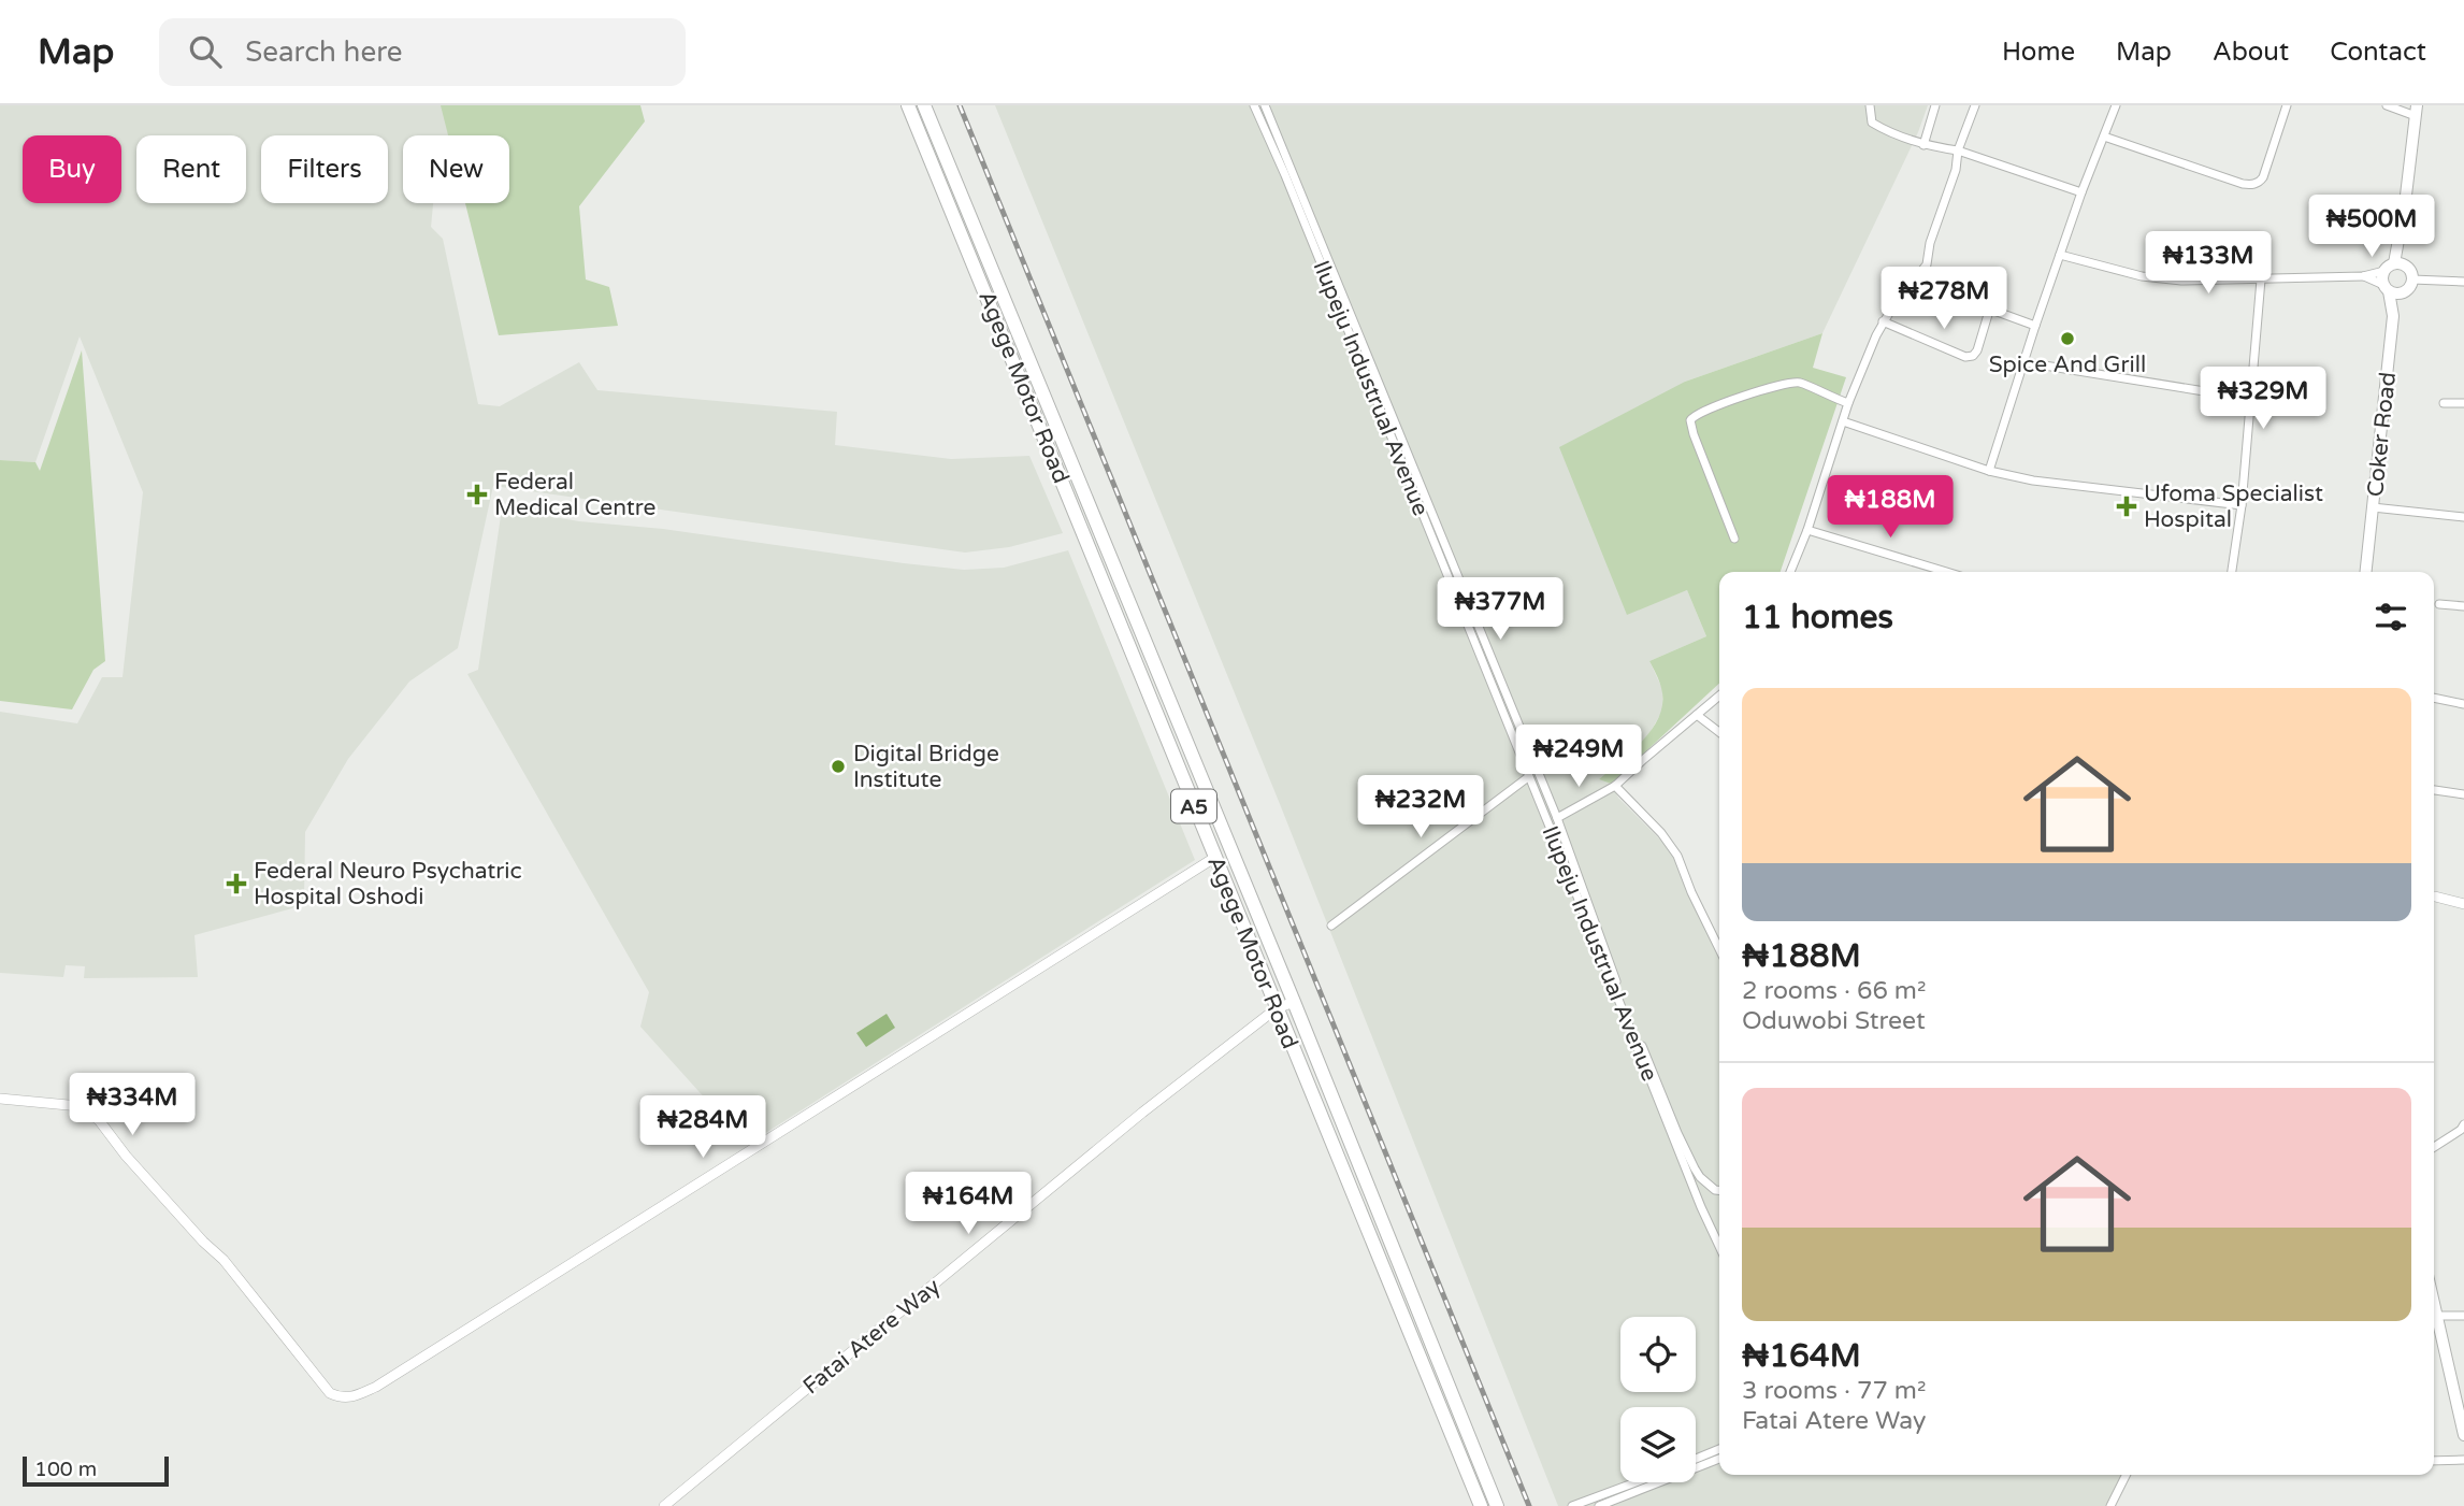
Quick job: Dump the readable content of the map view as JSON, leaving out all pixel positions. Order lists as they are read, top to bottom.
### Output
{
  "streets": {
    "highway": ["Agege Motor Road", "A5"],
    "main road": ["Coker Road"],
    "street": ["Ilupeju Industrual Avenue", "Fatai Atere Way"]
  },
  "crossings": [
    ["Agege Motor Road", "Fatai Atere Way"]
  ],
  "places": {
    "other": ["Spice And Grill", "Digital Bridge Institute"],
    "health": ["Federal Medical Centre", "Ufoma Specialist Hospital", "Federal Neuro Psychatric Hospital Oshodi"]
  },
  "scale_bar": "100 m",
  "page": {
    "header": "Map",
    "search": "Search here",
    "nav": [
      "Home",
      "Map",
      "About",
      "Contact"
    ],
    "chip": [
      "Buy",
      "Rent",
      "Filters",
      "New"
    ],
    "price": [
      "₦500M",
      "₦133M",
      "₦278M",
      "₦329M",
      "₦188M",
      "₦377M",
      "₦249M",
      "₦232M",
      "₦334M",
      "₦284M",
      "₦164M"
    ],
    "heading": "11 homes",
    "list": [
      {
        "name": "₦188M",
        "note": "2 rooms · 66 m² · Oduwobi Street"
      },
      {
        "name": "₦164M",
        "note": "3 rooms · 77 m² · Fatai Atere Way"
      }
    ],
    "scale": "100 m"
  }
}
